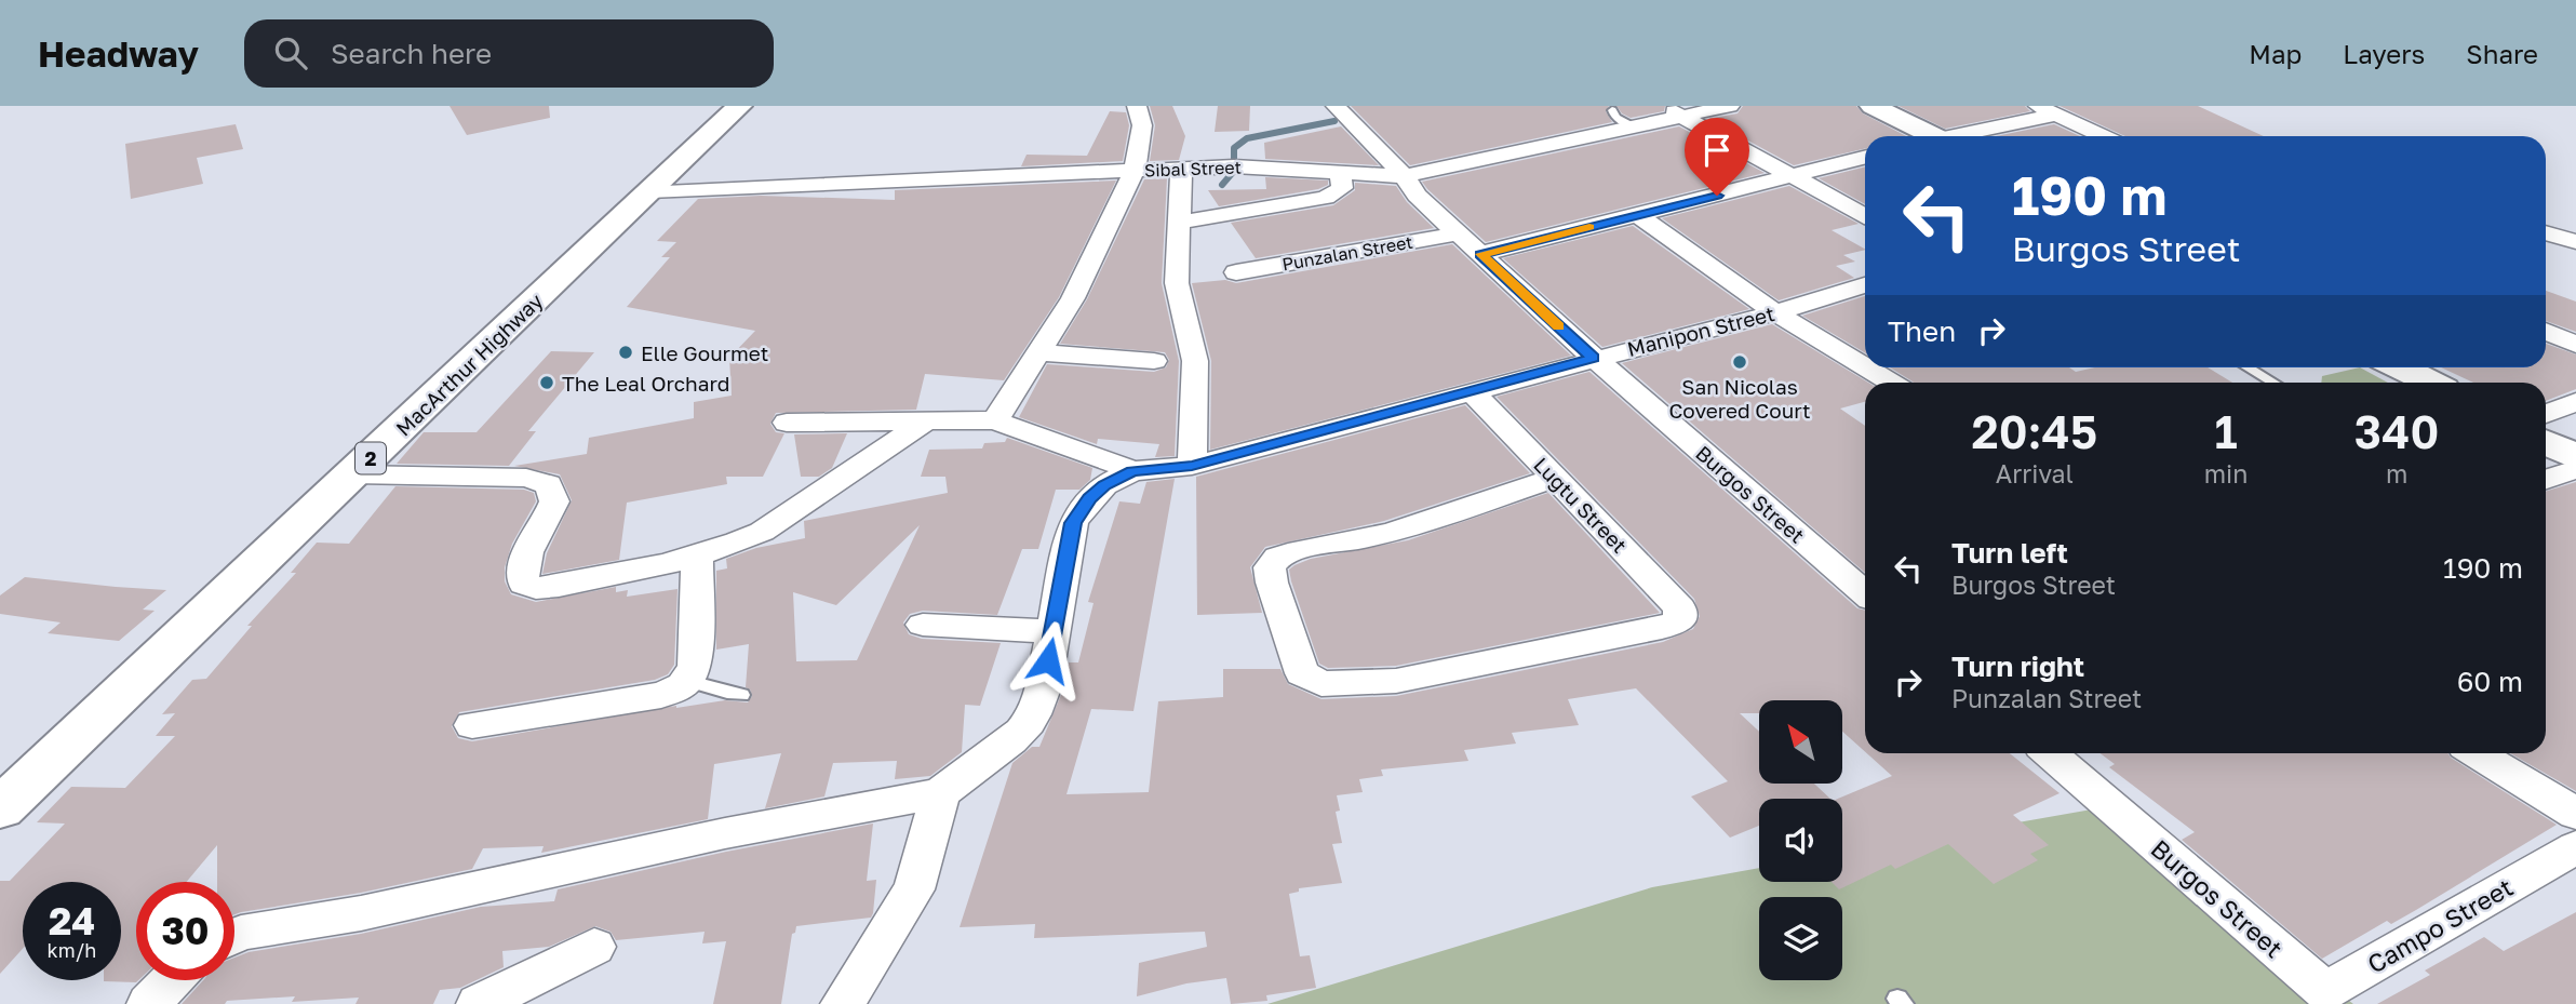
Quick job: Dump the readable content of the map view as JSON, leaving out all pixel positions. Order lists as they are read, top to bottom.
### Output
{
  "streets": {
    "main road": ["MacArthur Highway", "2"],
    "street": [
      "Sibal Street",
      "Punzalan Street",
      "Manipon Street",
      "Burgos Street",
      "Lugtu Street",
      "Campo Street"
    ]
  },
  "crossings": [
    ["Sibal Street", "MacArthur Highway"],
    ["Sibal Street", "Burgos Street"],
    ["Punzalan Street", "Burgos Street"],
    ["Manipon Street", "Burgos Street"],
    ["Manipon Street", "Lugtu Street"],
    ["Burgos Street", "Campo Street"]
  ],
  "places": ["Elle Gourmet", "San Nicolas Covered Court", "The Leal Orchard"],
  "north": "top left",
  "page": {
    "header": "Headway",
    "search": "Search here",
    "nav": ["Map", "Layers", "Share"],
    "turn": ["190 m", "Burgos Street"],
    "then": "Then",
    "eta": [
      "20:45",
      "Arrival",
      "1",
      "min",
      "340",
      "m"
    ],
    "list": [
      {
        "name": "Turn left",
        "note": "Burgos Street",
        "value": "190 m"
      },
      {
        "name": "Turn right",
        "note": "Punzalan Street",
        "value": "60 m"
      }
    ],
    "speed": "24 km/h",
    "limit": "30"
  }
}
